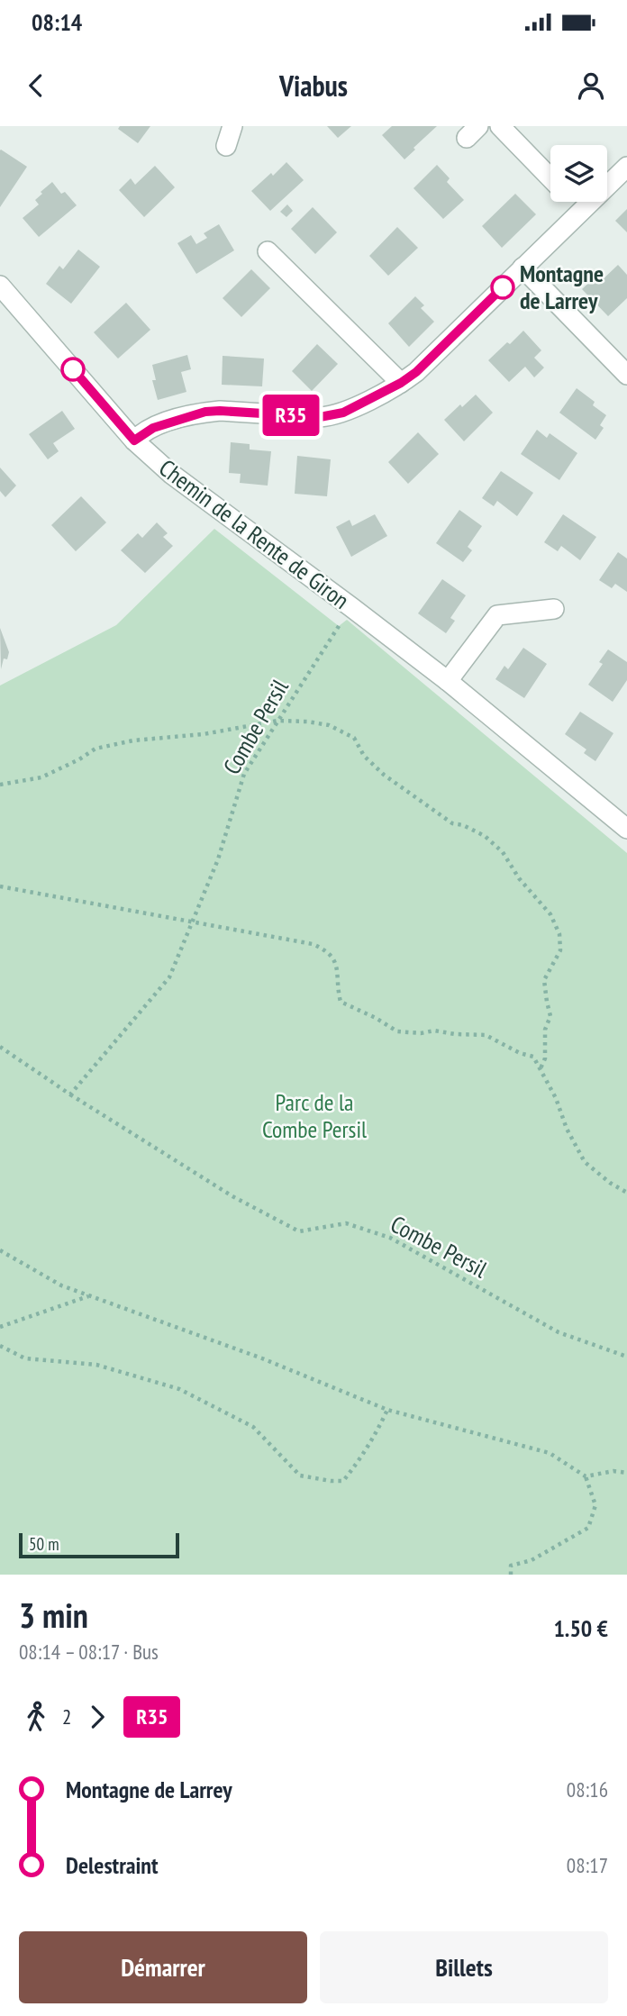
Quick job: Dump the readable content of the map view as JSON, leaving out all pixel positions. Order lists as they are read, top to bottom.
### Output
{
  "streets": {
    "street": ["Chemin de la Rente de Giron"],
    "path": ["Combe Persil"]
  },
  "crossings": [
    ["Chemin de la Rente de Giron", "Combe Persil"]
  ],
  "parks": ["Parc de la Combe Persil"],
  "places": ["Montagne de Larrey"],
  "lines": ["bus line R35"],
  "scale_bar": "50 m",
  "page": {
    "status": "08:14",
    "header": "Viabus",
    "on_map": "R35",
    "scale": "50 m",
    "heading": ["3 min", "08:14 – 08:17 · Bus", "1.50 €"],
    "legs": ["2", "R35"],
    "list": [
      {
        "name": "Montagne de Larrey",
        "value": "08:16"
      },
      {
        "name": "Delestraint",
        "value": "08:17"
      }
    ],
    "buttons": ["Démarrer", "Billets"]
  }
}
